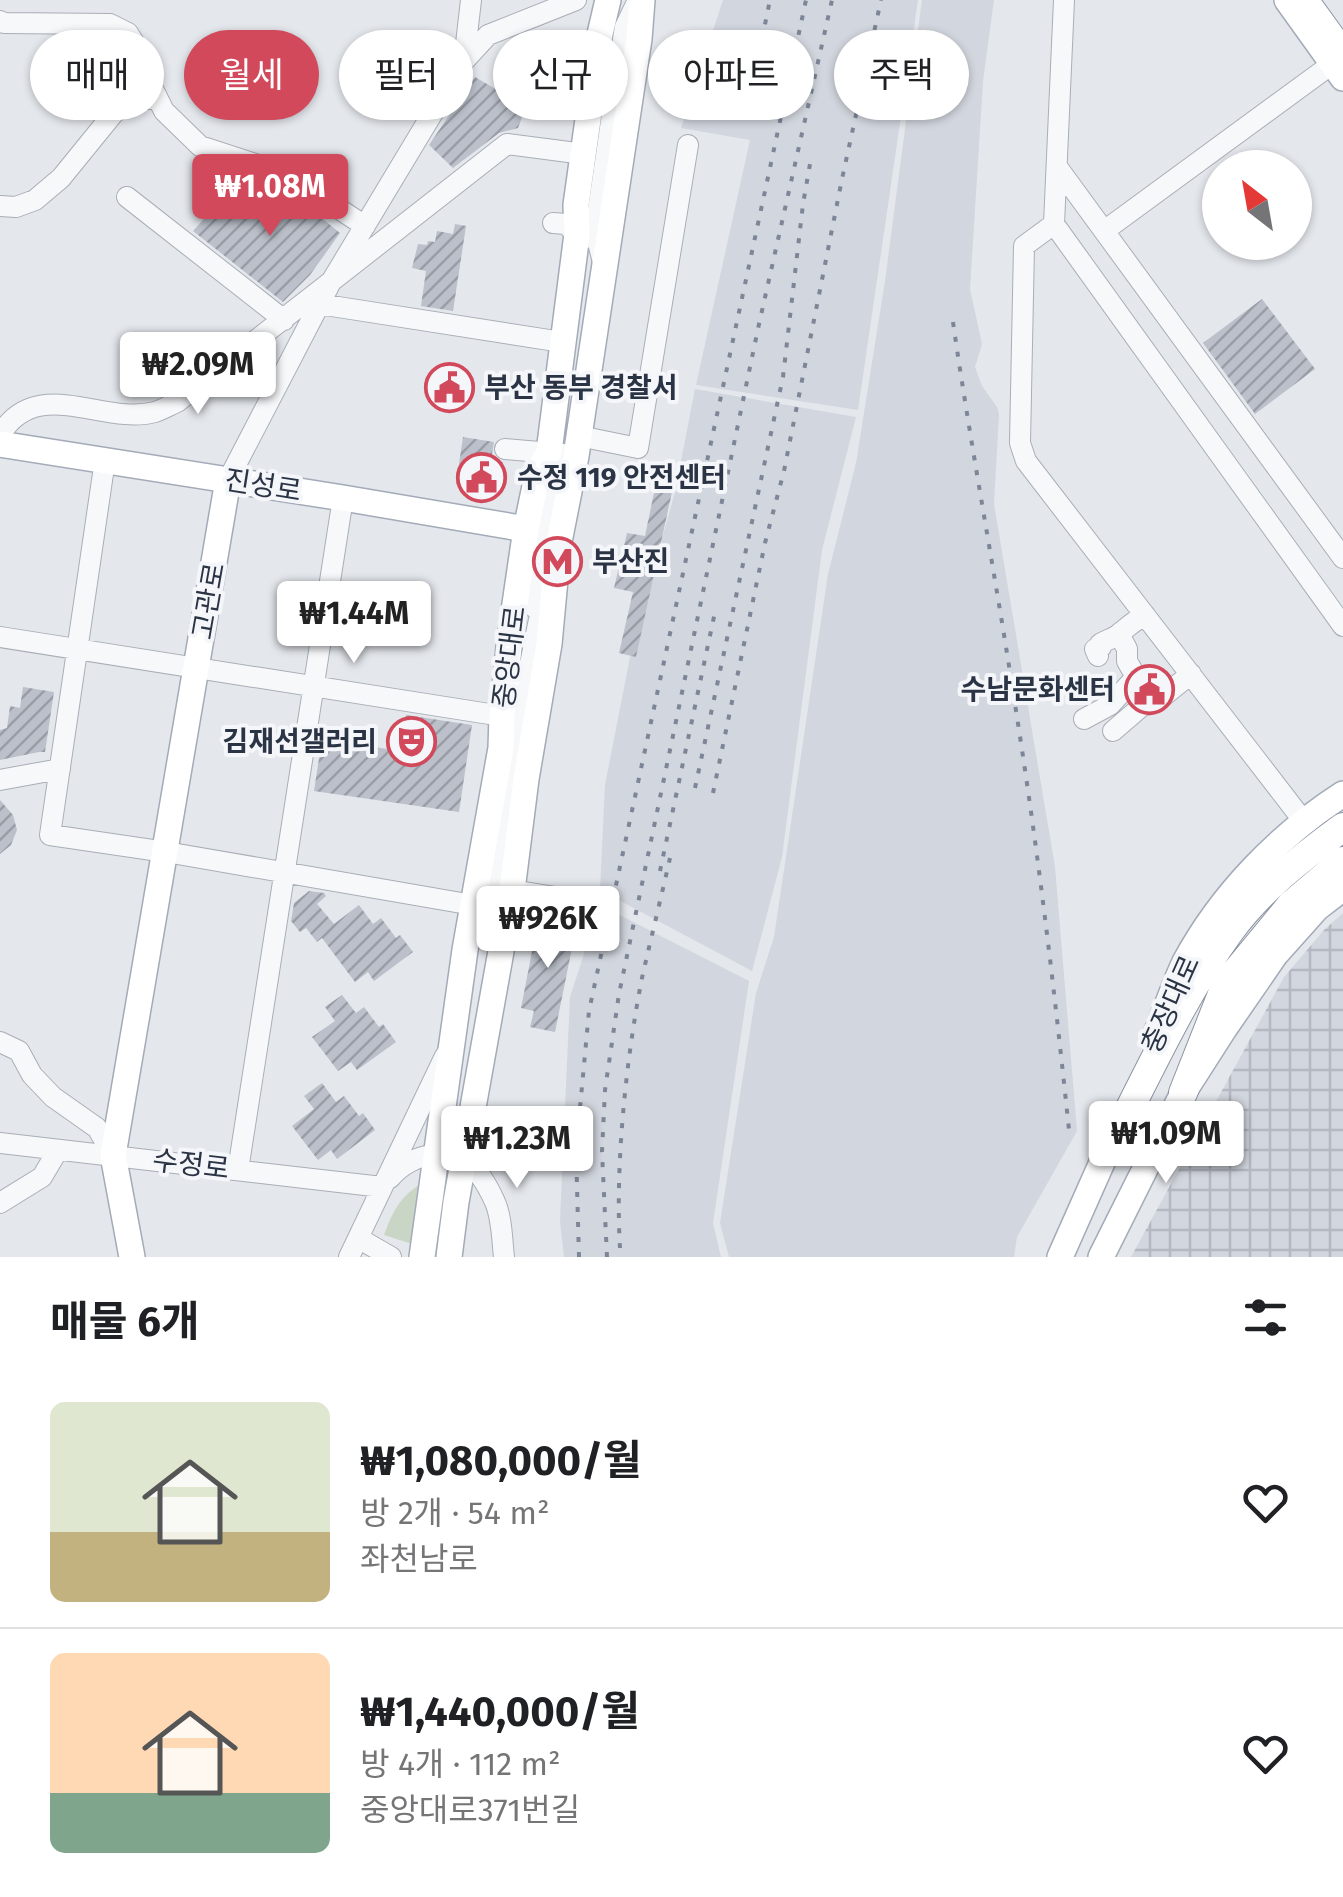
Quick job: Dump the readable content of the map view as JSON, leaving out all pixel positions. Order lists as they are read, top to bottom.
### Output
{
  "streets": {
    "main road": [
      "진성로",
      "고관로",
      "중앙대로",
      "충장대로"
    ],
    "street": ["수정로"]
  },
  "crossings": [
    ["진성로", "고관로"],
    ["진성로", "중앙대로"],
    ["고관로", "수정로"]
  ],
  "places": {
    "public building": ["부산 동부 경찰서", "수정 119 안전센터", "수남문화센터"],
    "metro station": ["부산진"],
    "theatre": ["김재선갤러리"]
  },
  "north": "top left",
  "page": {
    "chip": [
      "매매",
      "월세",
      "필터",
      "신규",
      "아파트",
      "주택"
    ],
    "price": [
      "₩1.08M",
      "₩2.09M",
      "₩1.44M",
      "₩926K",
      "₩1.09M",
      "₩1.23M"
    ],
    "heading": "매물 6개",
    "list": [
      {
        "name": "₩1,080,000/월",
        "note": "방 2개 · 54 m² · 좌천남로"
      },
      {
        "name": "₩1,440,000/월",
        "note": "방 4개 · 112 m² · 중앙대로371번길"
      }
    ]
  }
}
